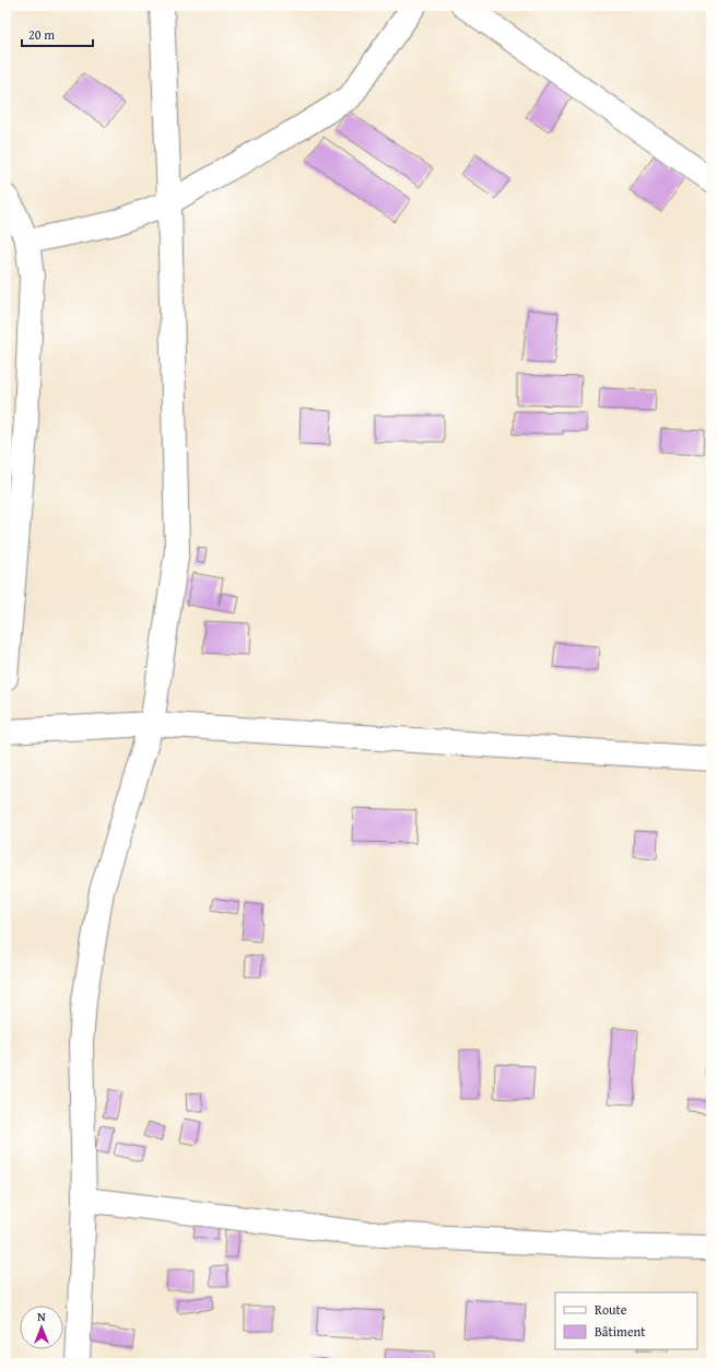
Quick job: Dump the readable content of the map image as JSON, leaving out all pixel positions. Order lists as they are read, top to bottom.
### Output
{
  "legend": ["Route", "Bâtiment"],
  "scale_bar": "20 m",
  "north": "top"
}
